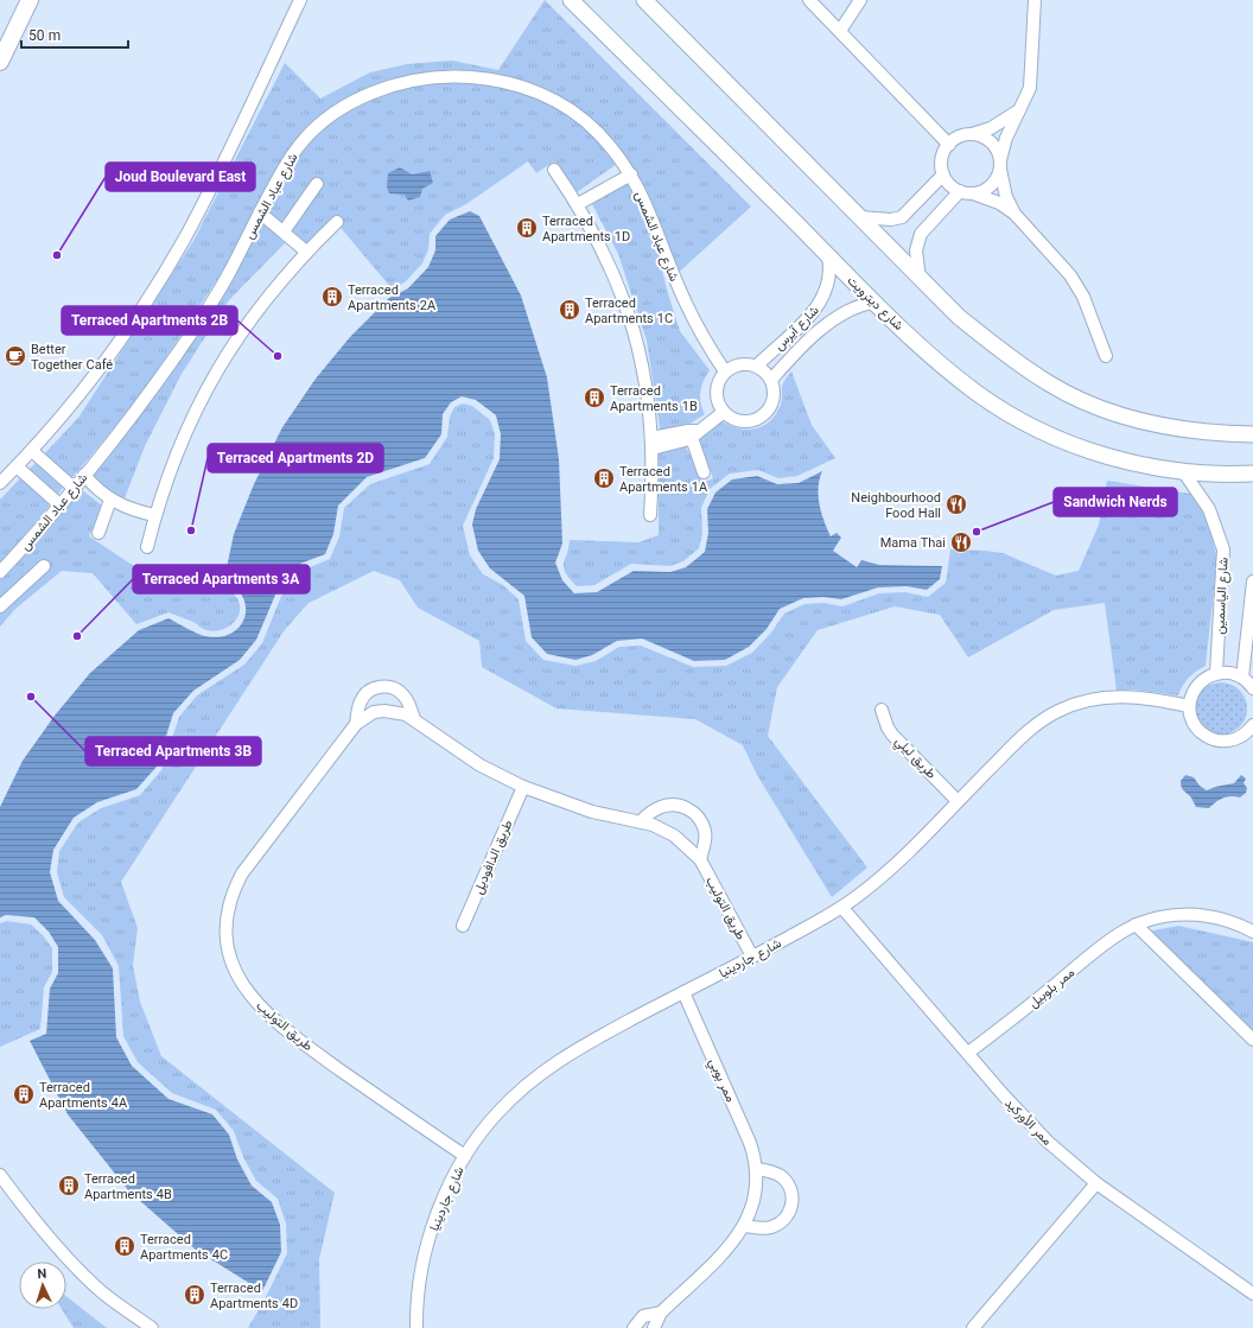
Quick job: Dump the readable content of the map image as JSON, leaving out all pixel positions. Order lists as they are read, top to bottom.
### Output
{
  "streets": {
    "street": [
      "شارع عباد الشمس",
      "شارع ديترويت",
      "شارع آيرس",
      "شارع الياسمين",
      "طريق ليلي",
      "طريق الدافوديل",
      "طريق التوليب",
      "شارع جاردينيا",
      "ممر بلوبيل",
      "ممر بوبي",
      "ممر الأوركيد"
    ]
  },
  "crossings": [
    ["شارع عباد الشمس", "شارع آيرس"],
    ["شارع ديترويت", "شارع آيرس"],
    ["شارع ديترويت", "شارع الياسمين"],
    ["طريق ليلي", "شارع جاردينيا"],
    ["طريق الدافوديل", "طريق التوليب"],
    ["طريق التوليب", "شارع جاردينيا"],
    ["شارع جاردينيا", "ممر بوبي"],
    ["شارع جاردينيا", "ممر الأوركيد"],
    ["ممر بلوبيل", "ممر الأوركيد"]
  ],
  "places": {
    "building": [
      "Terraced Apartments 1D",
      "Terraced Apartments 2A",
      "Terraced Apartments 1C",
      "Terraced Apartments 1B",
      "Terraced Apartments 1A",
      "Terraced Apartments 4A",
      "Terraced Apartments 4B",
      "Terraced Apartments 4C",
      "Terraced Apartments 4D"
    ],
    "other": [
      "Joud Boulevard East",
      "Terraced Apartments 2B",
      "Terraced Apartments 2D",
      "Sandwich Nerds",
      "Terraced Apartments 3A",
      "Terraced Apartments 3B"
    ],
    "cafe": ["Better Together Café"],
    "restaurant": ["Neighbourhood Food Hall", "Mama Thai"]
  },
  "scale_bar": "50 m",
  "north": "top"
}
